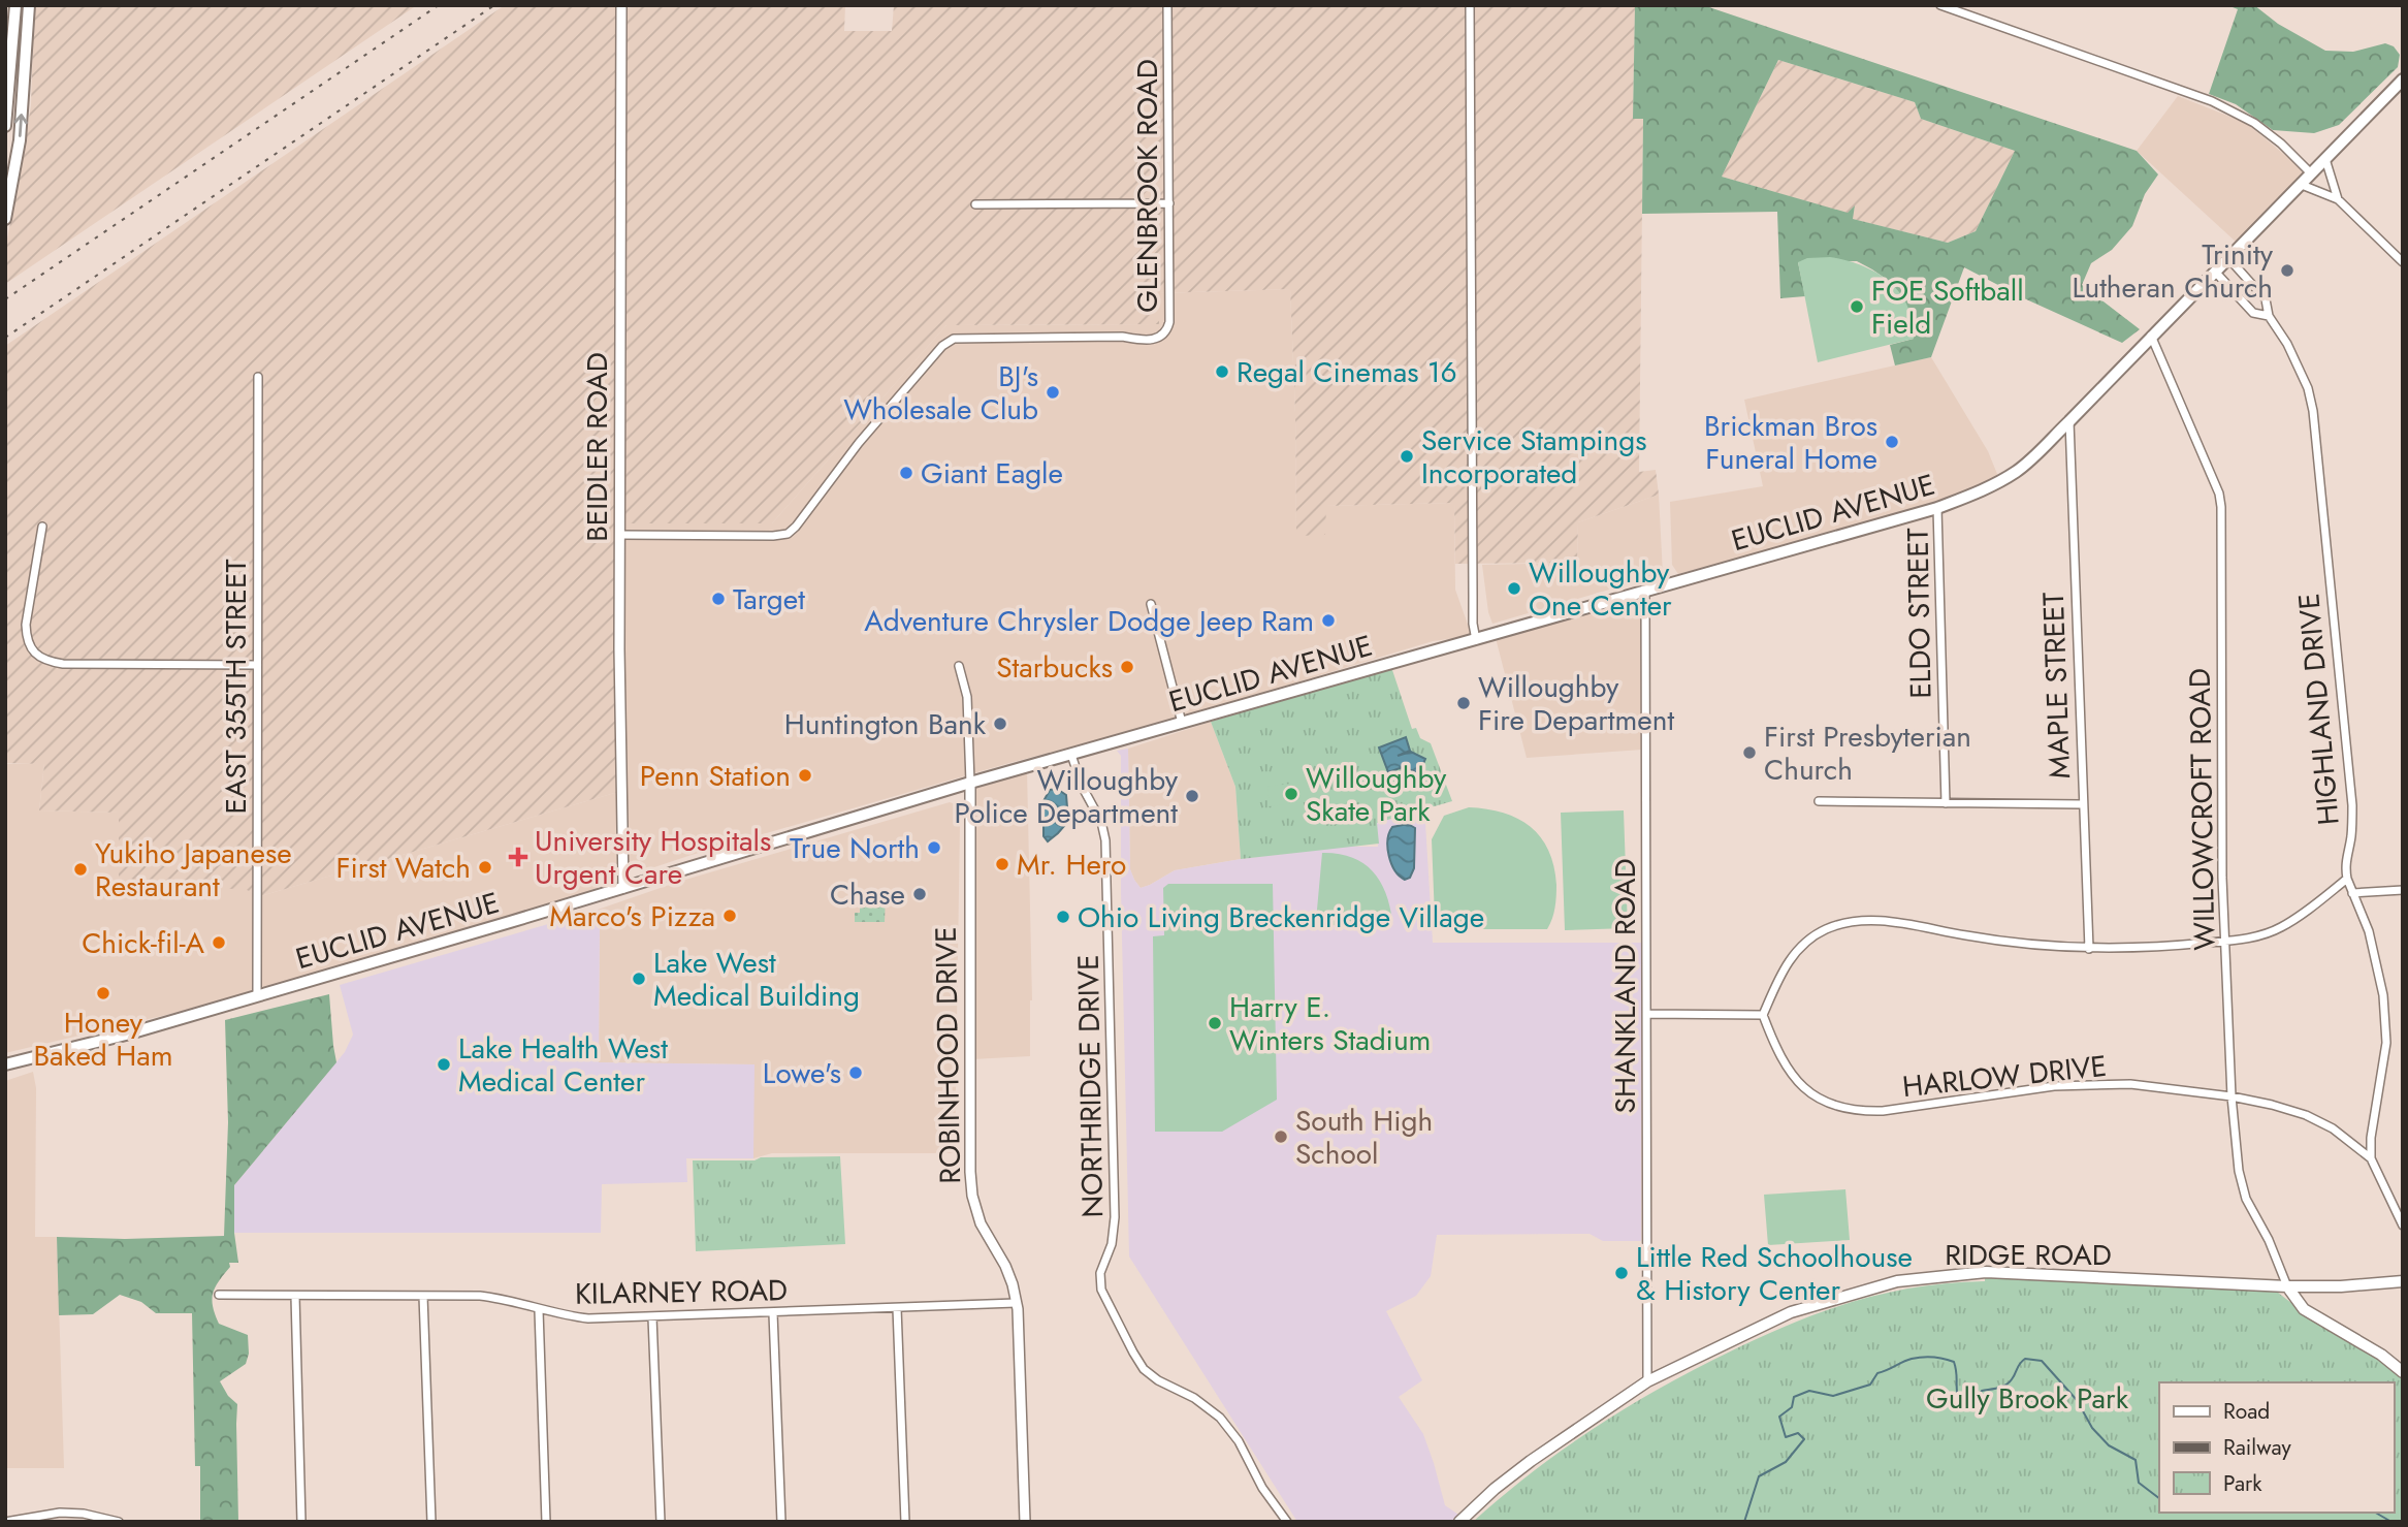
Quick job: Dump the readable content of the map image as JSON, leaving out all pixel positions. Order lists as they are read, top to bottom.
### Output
{
  "streets": {
    "main road": ["EUCLID AVENUE", "RIDGE ROAD"],
    "street": [
      "GLENBROOK ROAD",
      "BEIDLER ROAD",
      "ELDO STREET",
      "MAPLE STREET",
      "EAST 355TH STREET",
      "HIGHLAND DRIVE",
      "WILLOWCROFT ROAD",
      "SHANKLAND ROAD",
      "ROBINHOOD DRIVE",
      "HARLOW DRIVE",
      "NORTHRIDGE DRIVE",
      "KILARNEY ROAD"
    ]
  },
  "crossings": [
    ["GLENBROOK ROAD", "BEIDLER ROAD"],
    ["BEIDLER ROAD", "EUCLID AVENUE"],
    ["EUCLID AVENUE", "ELDO STREET"],
    ["EUCLID AVENUE", "MAPLE STREET"],
    ["EUCLID AVENUE", "EAST 355TH STREET"],
    ["EUCLID AVENUE", "HIGHLAND DRIVE"],
    ["EUCLID AVENUE", "WILLOWCROFT ROAD"],
    ["EUCLID AVENUE", "SHANKLAND ROAD"],
    ["EUCLID AVENUE", "ROBINHOOD DRIVE"],
    ["EUCLID AVENUE", "NORTHRIDGE DRIVE"],
    ["HIGHLAND DRIVE", "HARLOW DRIVE"],
    ["WILLOWCROFT ROAD", "HARLOW DRIVE"],
    ["WILLOWCROFT ROAD", "RIDGE ROAD"],
    ["SHANKLAND ROAD", "RIDGE ROAD"],
    ["ROBINHOOD DRIVE", "KILARNEY ROAD"]
  ],
  "parks": ["Gully Brook Park"],
  "places": {
    "other": [
      "Trinity Lutheran Church",
      "FOE Softball Field",
      "Regal Cinemas 16",
      "BJ's Wholesale Club",
      "Brickman Bros Funeral Home",
      "Service Stampings Incorporated",
      "Giant Eagle",
      "Willoughby One Center",
      "Target",
      "Adventure Chrysler Dodge Jeep Ram",
      "Starbucks",
      "Willoughby Fire Department",
      "Huntington Bank",
      "First Presbyterian Church",
      "Penn Station",
      "Willoughby Skate Park",
      "Willoughby Police Department",
      "True North",
      "Mr. Hero",
      "First Watch",
      "Yukiho Japanese Restaurant",
      "Chase",
      "Marco's Pizza",
      "Ohio Living Breckenridge Village",
      "Chick-fil-A",
      "Lake West Medical Building",
      "Honey Baked Ham",
      "Harry E. Winters Stadium",
      "Lake Health West Medical Center",
      "Lowe's",
      "South High School",
      "Little Red Schoolhouse & History Center"
    ],
    "health": ["University Hospitals Urgent Care"]
  },
  "legend": ["Road", "Railway", "Park"]
}
